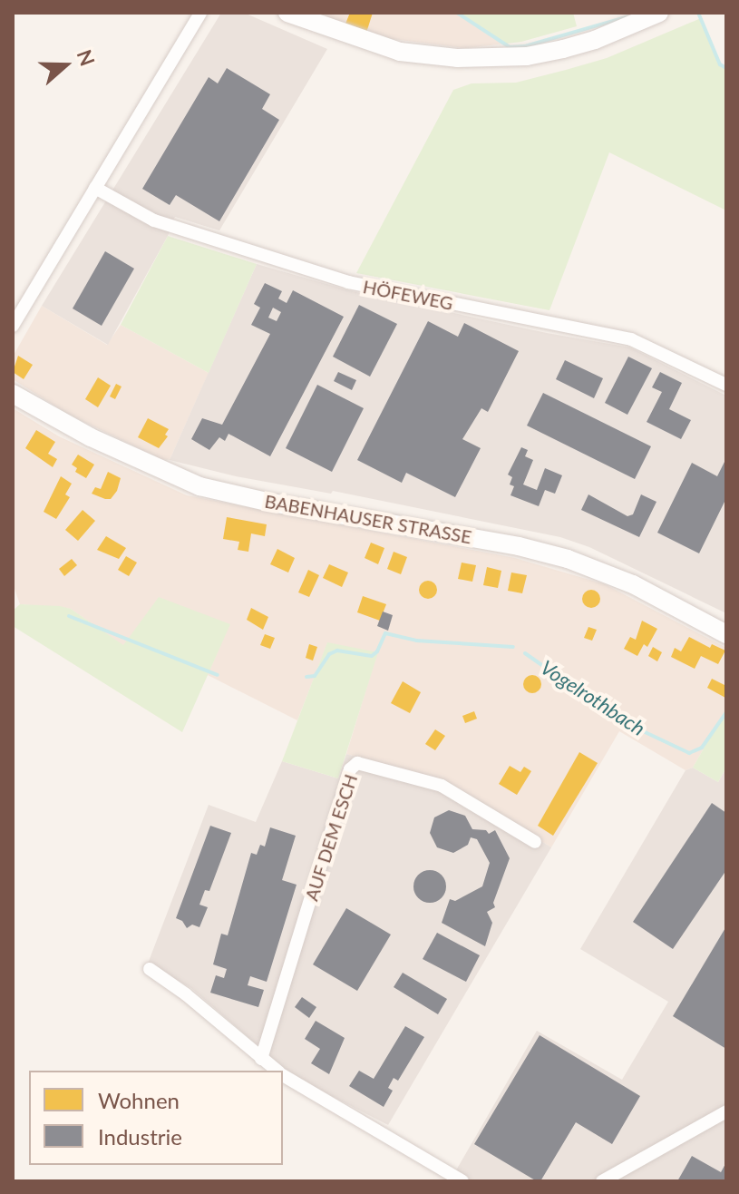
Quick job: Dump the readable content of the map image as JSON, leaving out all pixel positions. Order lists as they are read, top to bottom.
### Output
{
  "streets": {
    "main road": ["BABENHAUSER STRASSE"],
    "street": ["HÖFEWEG", "AUF DEM ESCH"]
  },
  "water": ["Vogelrothbach"],
  "legend": ["Wohnen", "Industrie"],
  "north": "right"
}
